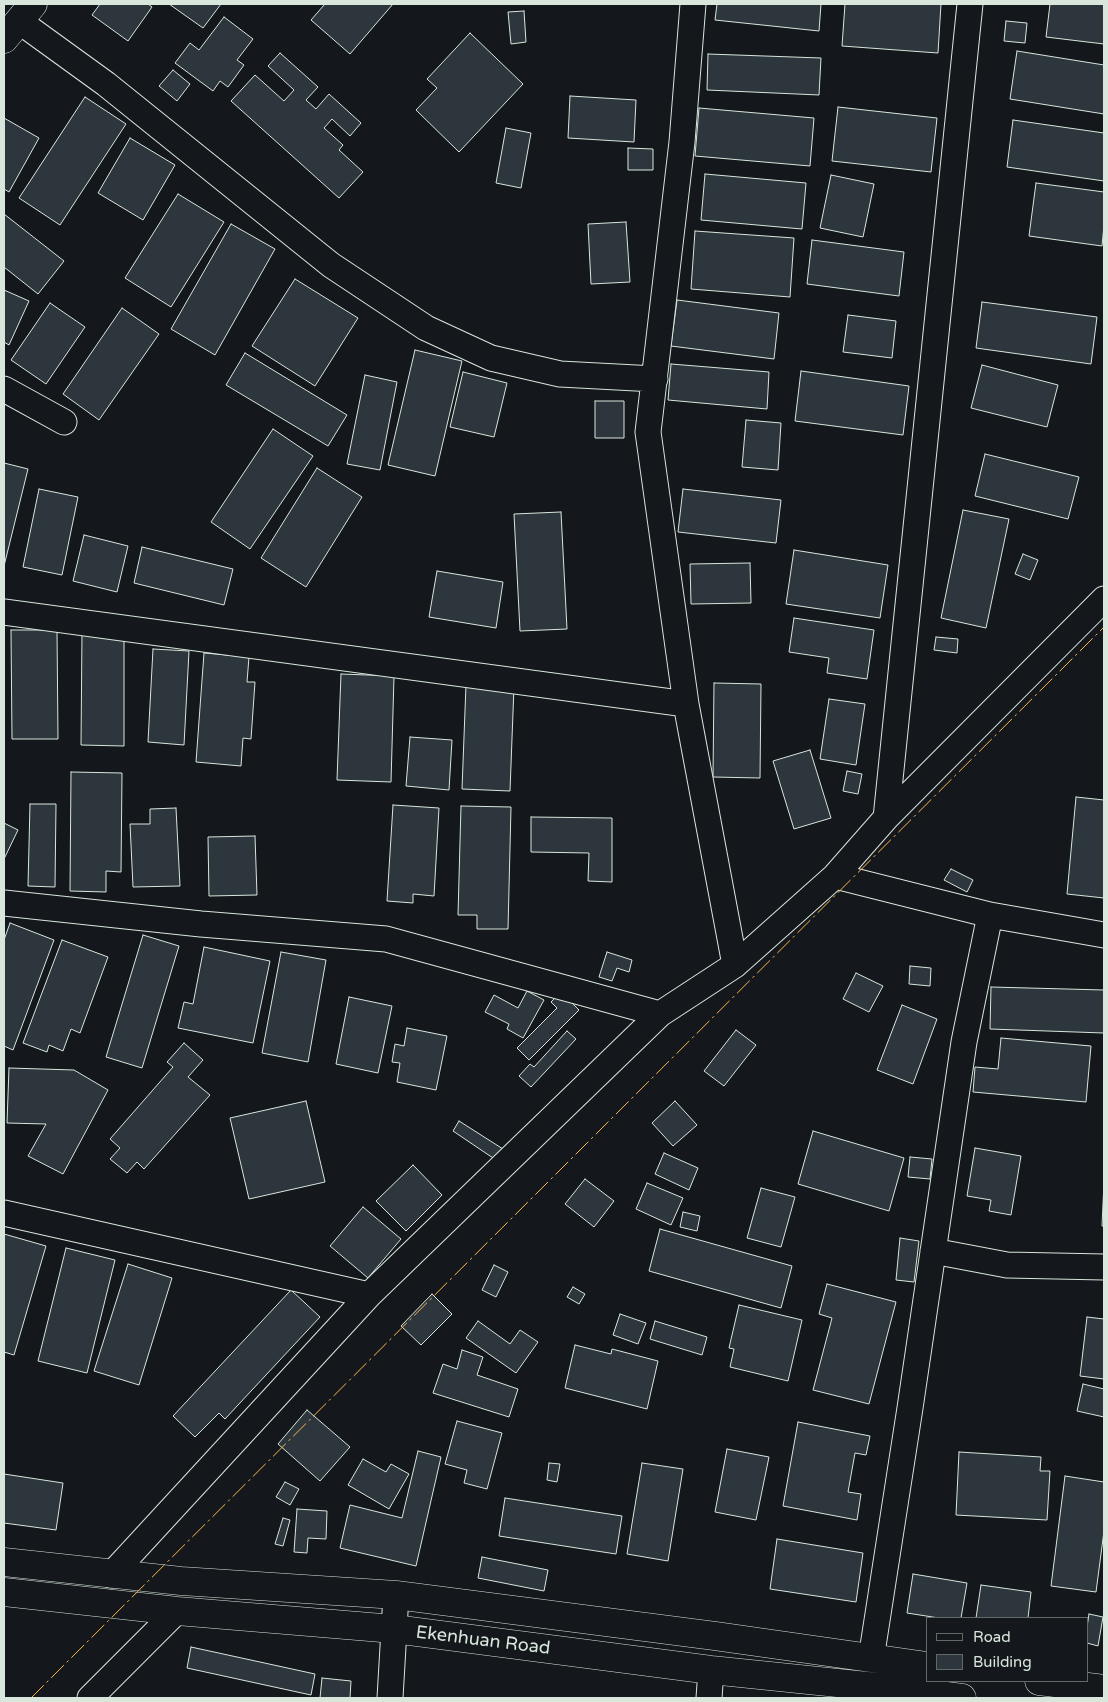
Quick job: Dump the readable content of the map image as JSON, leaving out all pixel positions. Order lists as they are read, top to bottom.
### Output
{
  "streets": {
    "main road": ["Ekenhuan Road"]
  },
  "legend": ["Road", "Building"]
}
